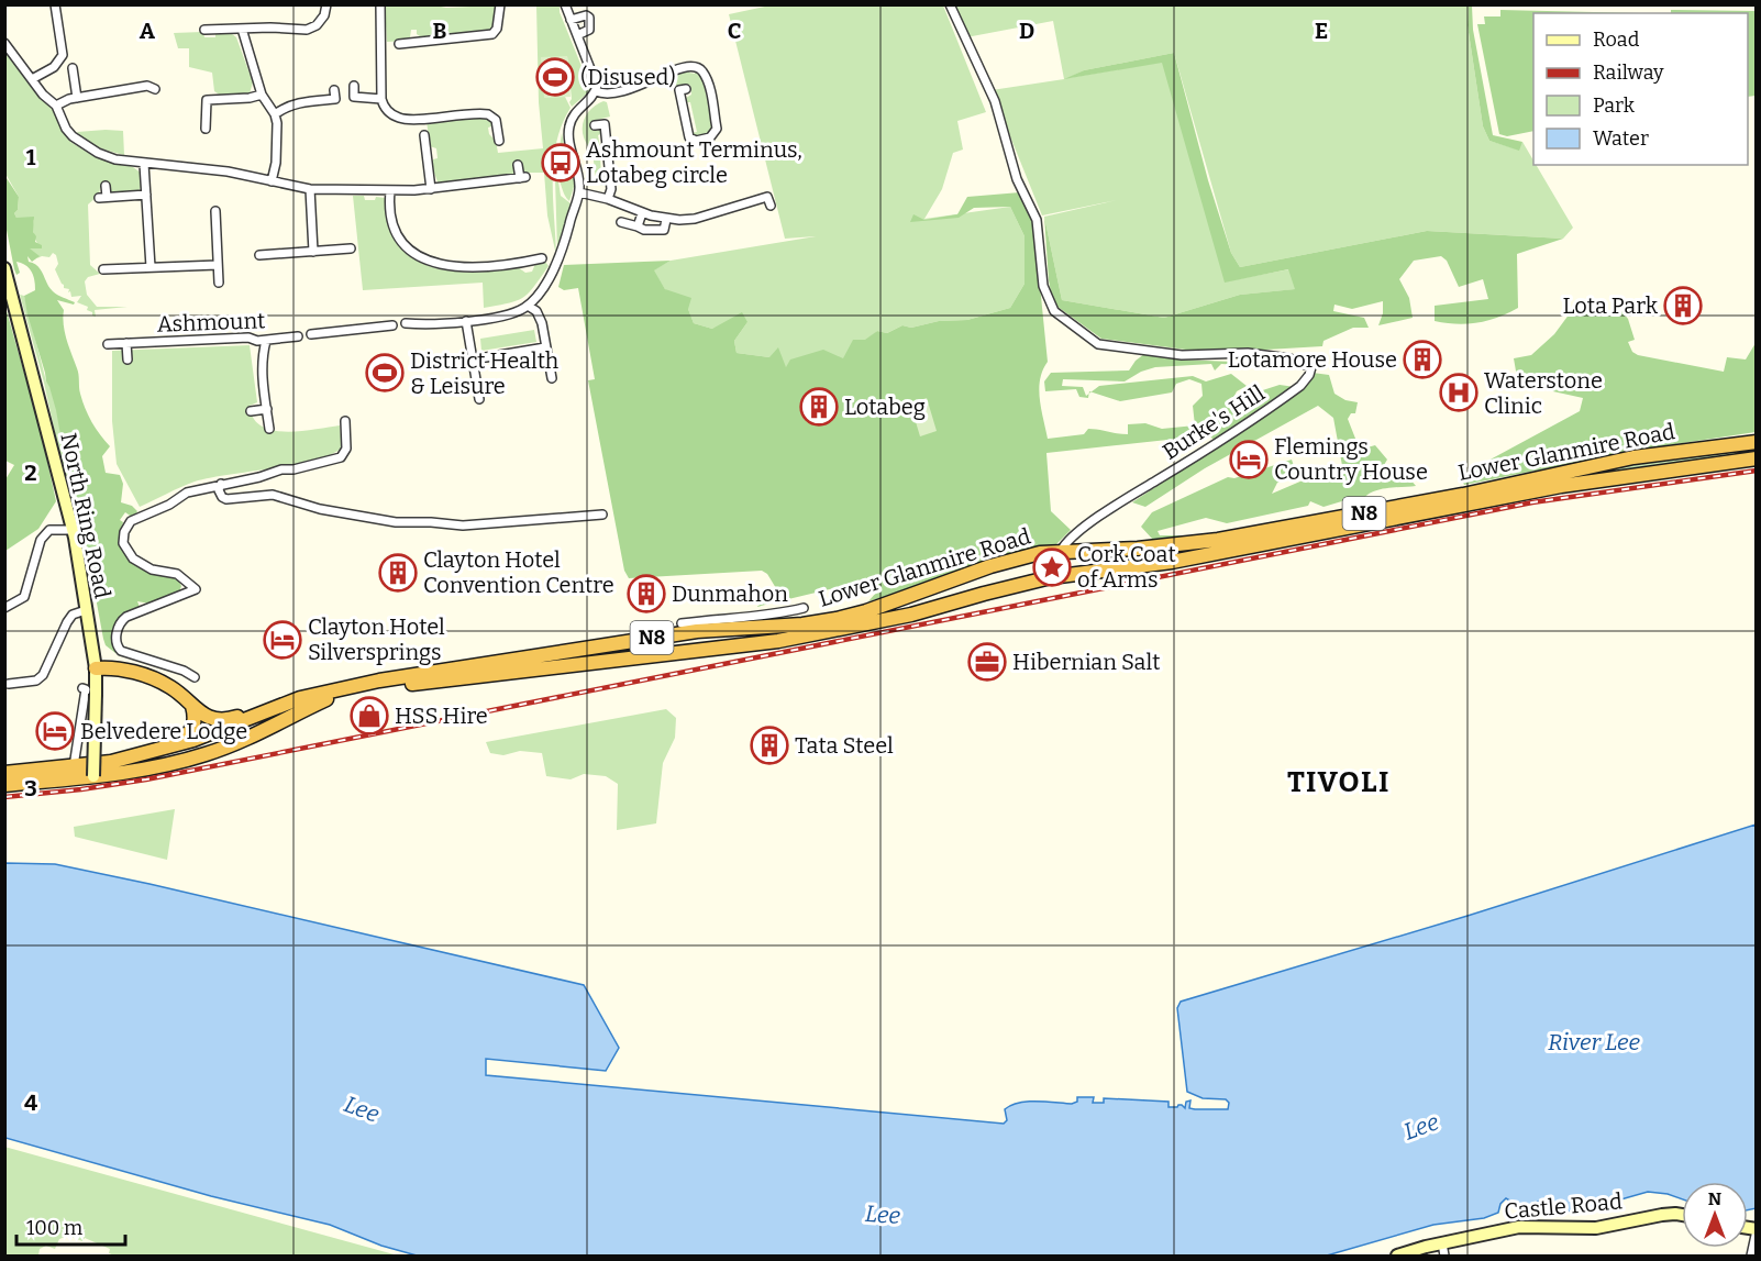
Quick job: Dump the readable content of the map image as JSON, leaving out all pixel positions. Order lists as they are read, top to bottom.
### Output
{
  "streets": {
    "highway": ["Lower Glanmire Road", "N8"],
    "main road": ["North Ring Road", "Castle Road"],
    "street": ["Ashmount", "Burke's Hill"]
  },
  "crossings": [
    ["Burke's Hill", "Lower Glanmire Road"],
    ["Lower Glanmire Road", "N8"],
    ["N8", "North Ring Road"]
  ],
  "districts": ["TIVOLI"],
  "water": ["River Lee", "Lee"],
  "places": {
    "sports": ["(Disused)", "District Health & Leisure"],
    "bus stop": ["Ashmount Terminus, Lotabeg circle"],
    "building": [
      "Lota Park",
      "Lotamore House",
      "Lotabeg",
      "Clayton Hotel Convention Centre",
      "Dunmahon",
      "Tata Steel"
    ],
    "hospital": ["Waterstone Clinic"],
    "hotel": ["Flemings Country House", "Clayton Hotel Silversprings", "Belvedere Lodge"],
    "place": ["Cork Coat of Arms"],
    "office": ["Hibernian Salt"],
    "shop": ["HSS Hire"]
  },
  "legend": [
    "Road",
    "Railway",
    "Park",
    "Water"
  ],
  "scale_bar": "100 m",
  "north": "top",
  "grid": {
    "columns": [
      "A",
      "B",
      "C",
      "D",
      "E"
    ],
    "rows": [
      "1",
      "2",
      "3",
      "4"
    ]
  }
}
